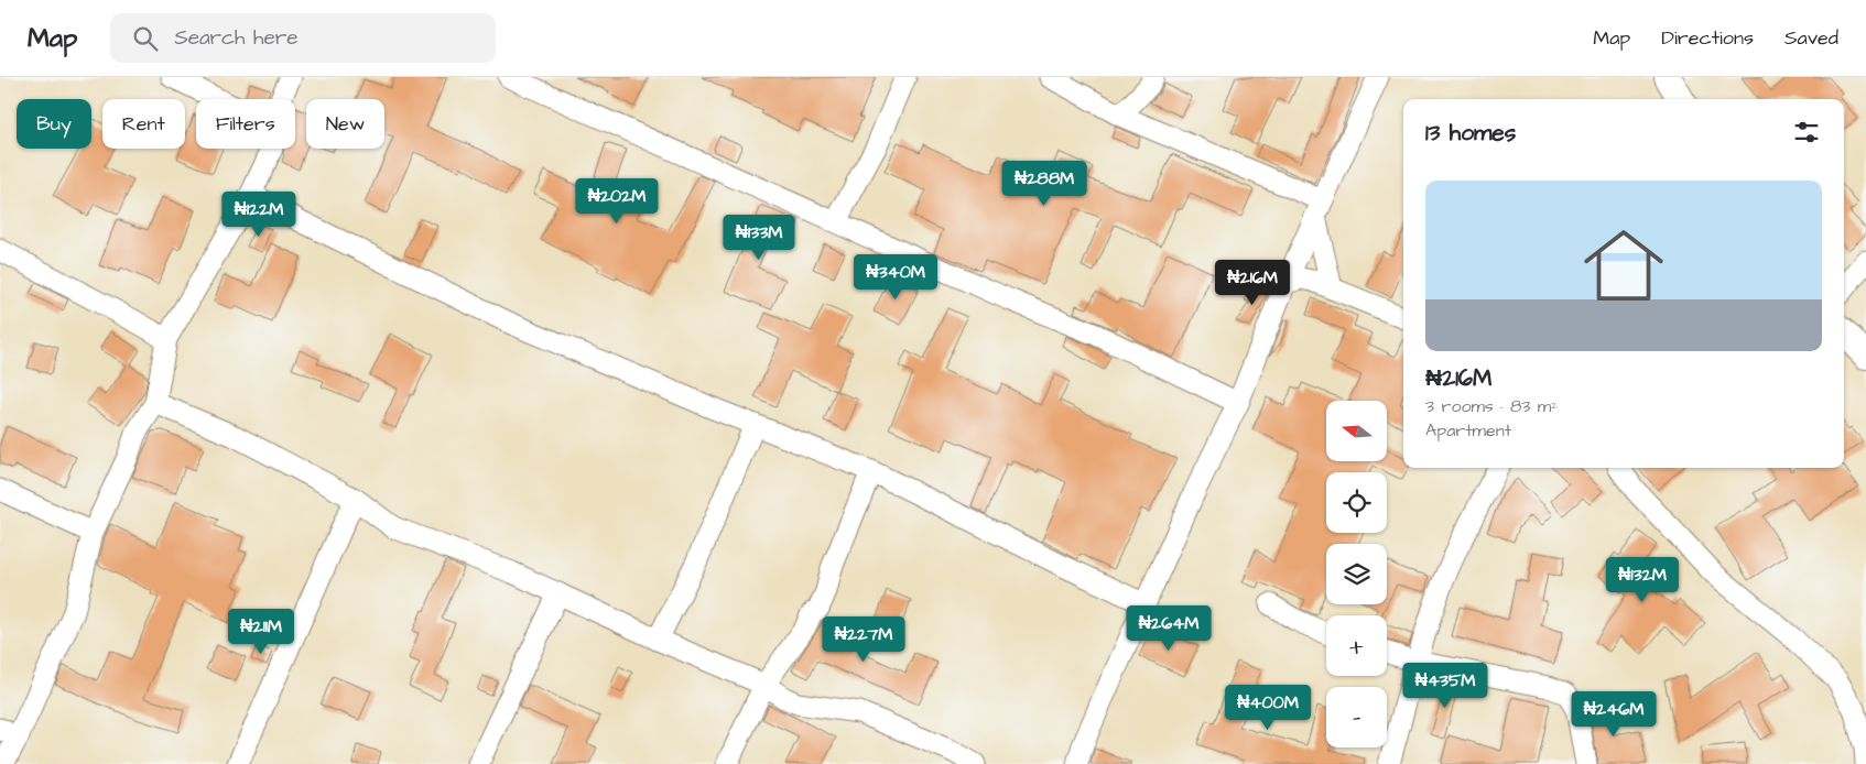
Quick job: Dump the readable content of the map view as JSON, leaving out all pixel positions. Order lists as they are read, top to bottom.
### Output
{
  "north": "left",
  "page": {
    "header": "Map",
    "search": "Search here",
    "nav": ["Map", "Directions", "Saved"],
    "chip": [
      "Buy",
      "Rent",
      "Filters",
      "New"
    ],
    "heading": "13 homes",
    "price": [
      "₦288M",
      "₦202M",
      "₦122M",
      "₦133M",
      "₦340M",
      "₦216M",
      "₦132M",
      "₦264M",
      "₦211M",
      "₦227M",
      "₦435M",
      "₦400M",
      "₦246M"
    ],
    "list": [
      {
        "name": "₦216M",
        "note": "3 rooms · 83 m² · Apartment"
      }
    ],
    "map_buttons": ["+", "−"]
  }
}
